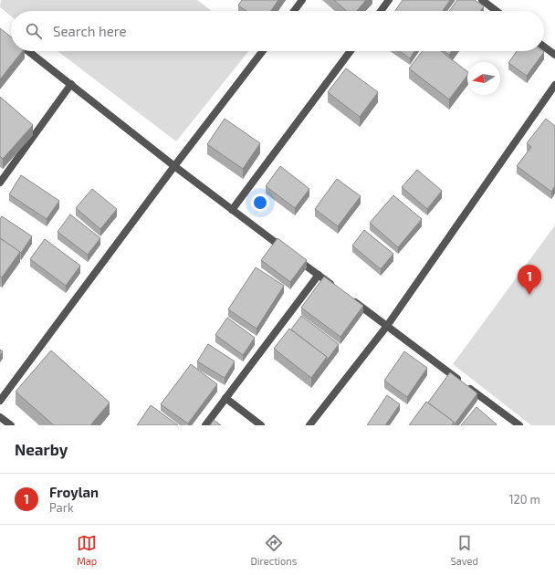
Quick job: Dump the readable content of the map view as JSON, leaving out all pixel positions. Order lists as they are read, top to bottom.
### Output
{
  "north": "left",
  "page": {
    "search": "Search here",
    "pins": "1",
    "heading": "Nearby",
    "list": [
      {
        "mark": "1",
        "name": "Froylan",
        "note": "Park",
        "value": "120 m"
      }
    ],
    "nav": ["Map", "Directions", "Saved"]
  }
}
